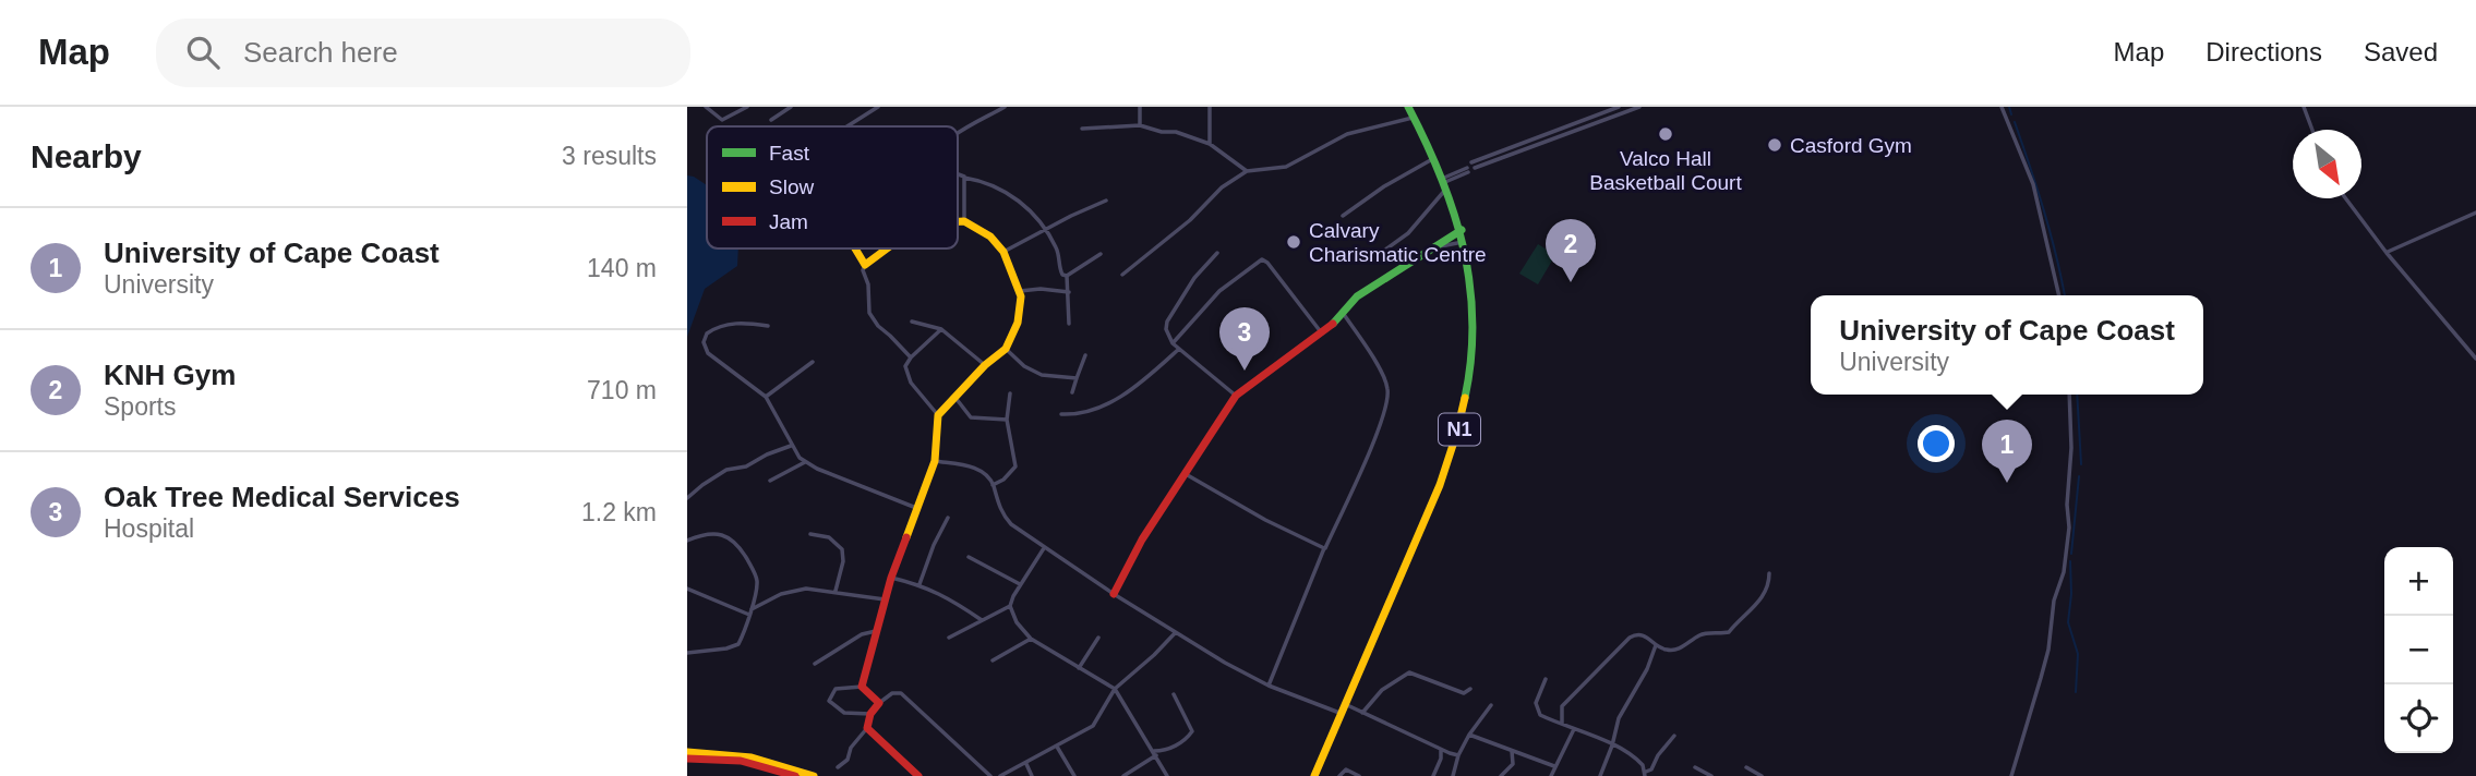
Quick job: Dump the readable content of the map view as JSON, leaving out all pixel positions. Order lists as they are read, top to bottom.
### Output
{
  "streets": {
    "main road": ["N1"]
  },
  "places": ["Valco Hall Basketball Court", "Casford Gym", "Calvary Charismatic Centre"],
  "legend": ["Fast", "Slow", "Jam"],
  "north": "bottom right",
  "page": {
    "header": "Map",
    "search": "Search here",
    "nav": ["Map", "Directions", "Saved"],
    "heading": ["Nearby", "3 results"],
    "list": [
      {
        "mark": "1",
        "name": "University of Cape Coast",
        "note": "University",
        "value": "140 m"
      },
      {
        "mark": "2",
        "name": "KNH Gym",
        "note": "Sports",
        "value": "710 m"
      },
      {
        "mark": "3",
        "name": "Oak Tree Medical Services",
        "note": "Hospital",
        "value": "1.2 km"
      }
    ],
    "pins": ["2", "3", "1"],
    "popup": ["University of Cape Coast", "University"],
    "map_buttons": ["+", "−"]
  }
}
